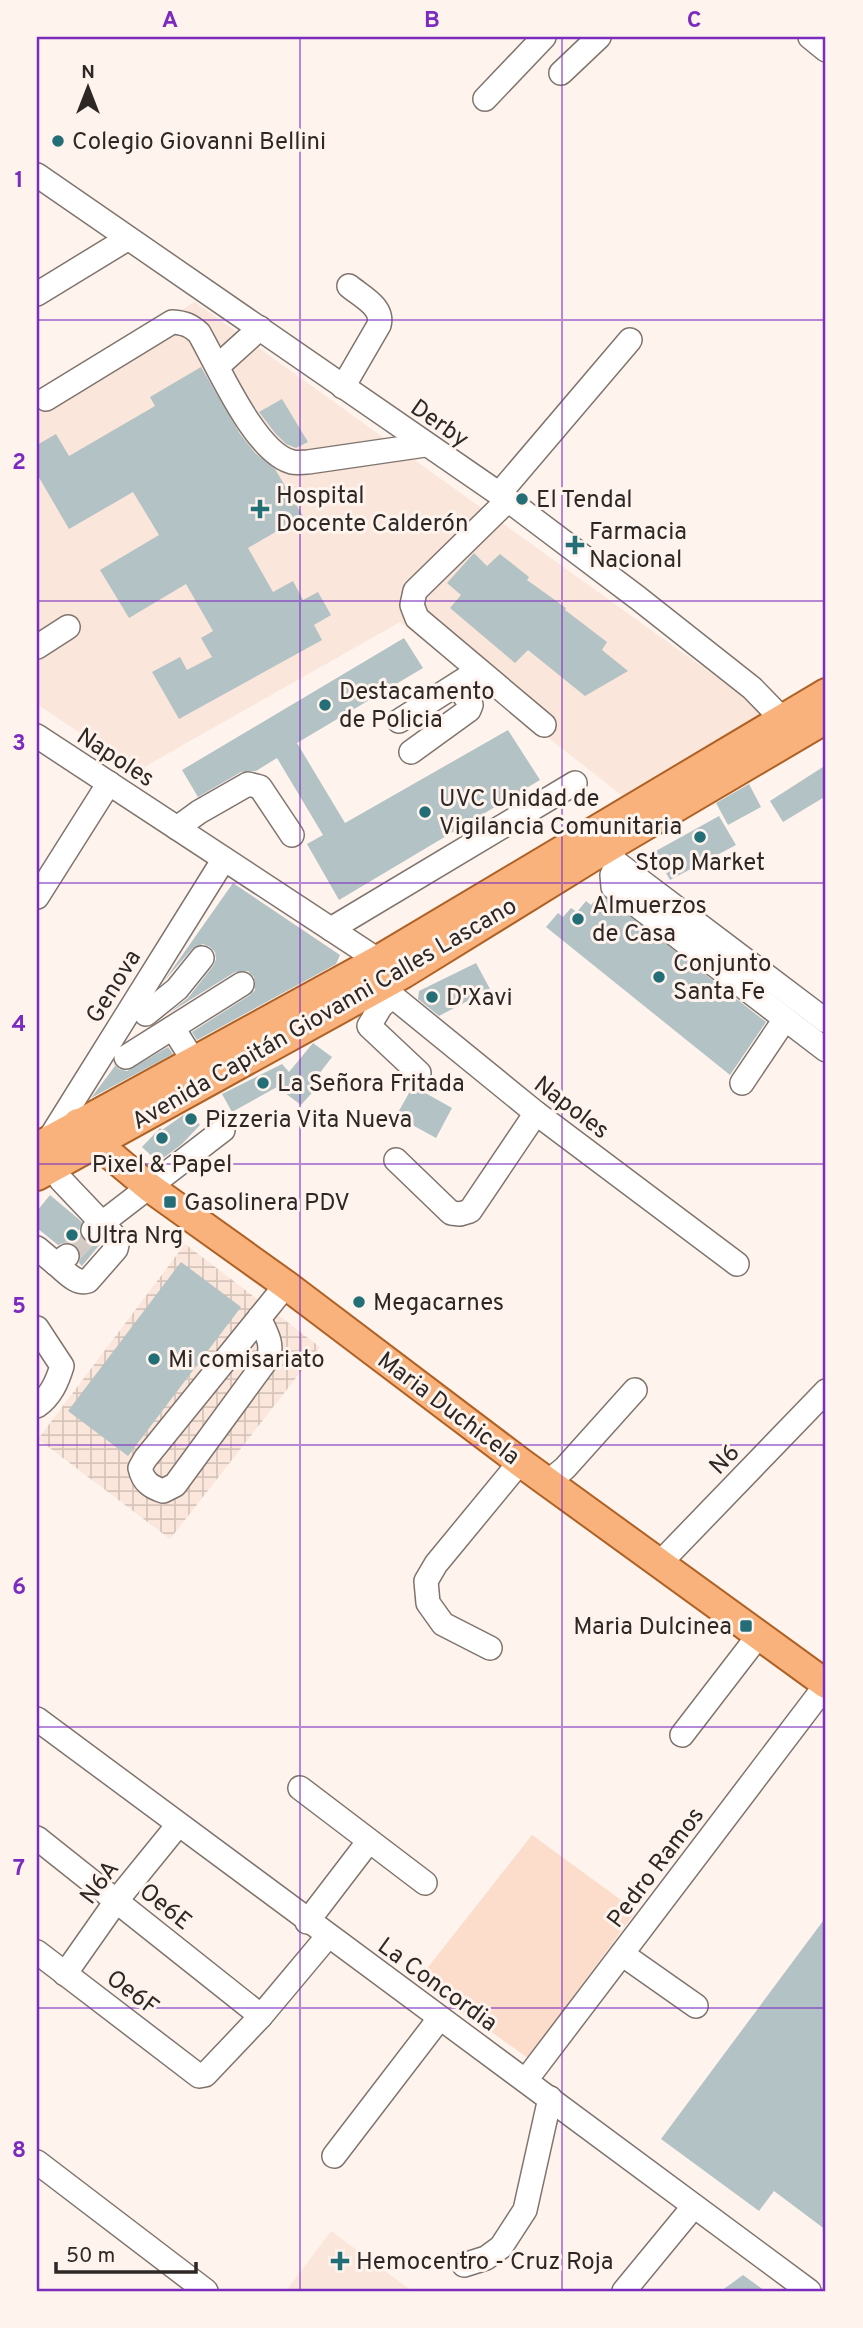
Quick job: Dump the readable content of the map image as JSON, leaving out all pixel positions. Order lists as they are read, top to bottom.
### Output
{
  "streets": {
    "main road": ["Avenida Capitán Giovanni Calles Lascano", "Maria Duchicela"],
    "street": [
      "Derby",
      "Napoles",
      "Genova",
      "N6",
      "Pedro Ramos",
      "N6A",
      "Oe6E",
      "La Concordia",
      "Oe6F"
    ]
  },
  "crossings": [
    ["Derby", "Avenida Capitán Giovanni Calles Lascano"],
    ["Napoles", "Genova"],
    ["Napoles", "Avenida Capitán Giovanni Calles Lascano"],
    ["Genova", "Avenida Capitán Giovanni Calles Lascano"],
    ["Avenida Capitán Giovanni Calles Lascano", "Maria Duchicela"],
    ["Maria Duchicela", "N6"],
    ["Maria Duchicela", "Pedro Ramos"],
    ["Pedro Ramos", "La Concordia"],
    ["N6A", "Oe6E"],
    ["N6A", "La Concordia"],
    ["N6A", "Oe6F"],
    ["Oe6E", "Oe6F"]
  ],
  "places": {
    "other": [
      "Colegio Giovanni Bellini",
      "El Tendal",
      "Destacamento de Policia",
      "UVC Unidad de Vigilancia Comunitaria",
      "Stop Market",
      "Almuerzos de Casa",
      "Conjunto Santa Fe",
      "D'Xavi",
      "La Señora Fritada",
      "Pizzeria Vita Nueva",
      "Pixel & Papel",
      "Ultra Nrg",
      "Megacarnes",
      "Mi comisariato"
    ],
    "health": ["Hospital Docente Calderón", "Farmacia Nacional", "Hemocentro - Cruz Roja"],
    "transit": ["Gasolinera PDV", "Maria Dulcinea"]
  },
  "scale_bar": "50 m",
  "north": "top",
  "grid": {
    "columns": ["A", "B", "C"],
    "rows": [
      "1",
      "2",
      "3",
      "4",
      "5",
      "6",
      "7",
      "8"
    ]
  }
}
